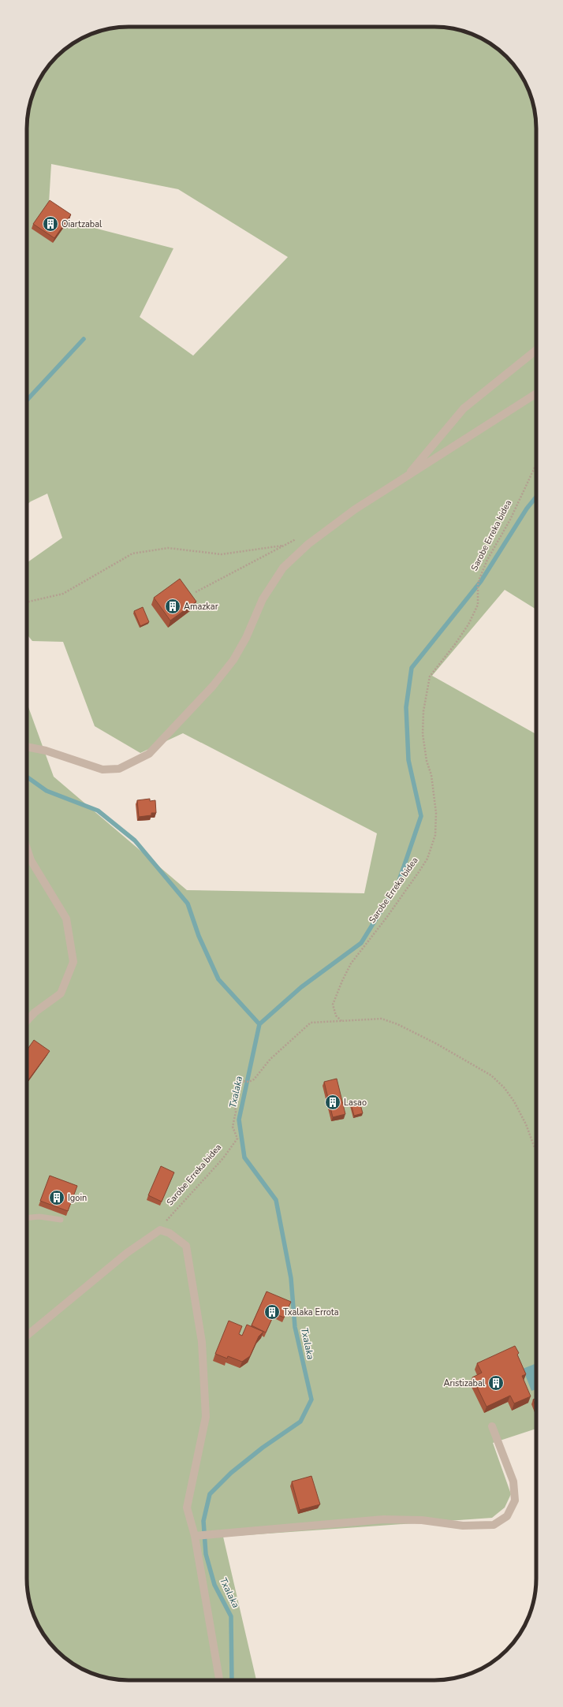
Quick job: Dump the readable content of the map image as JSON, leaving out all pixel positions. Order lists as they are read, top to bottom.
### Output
{
  "streets": {
    "path": ["Sarobe Erreka bidea"]
  },
  "water": ["Txalaka"],
  "places": {
    "building": [
      "Oiartzabal",
      "Amazkar",
      "Lasao",
      "Igoin",
      "Txalaka Errota",
      "Aristizabal"
    ]
  }
}
